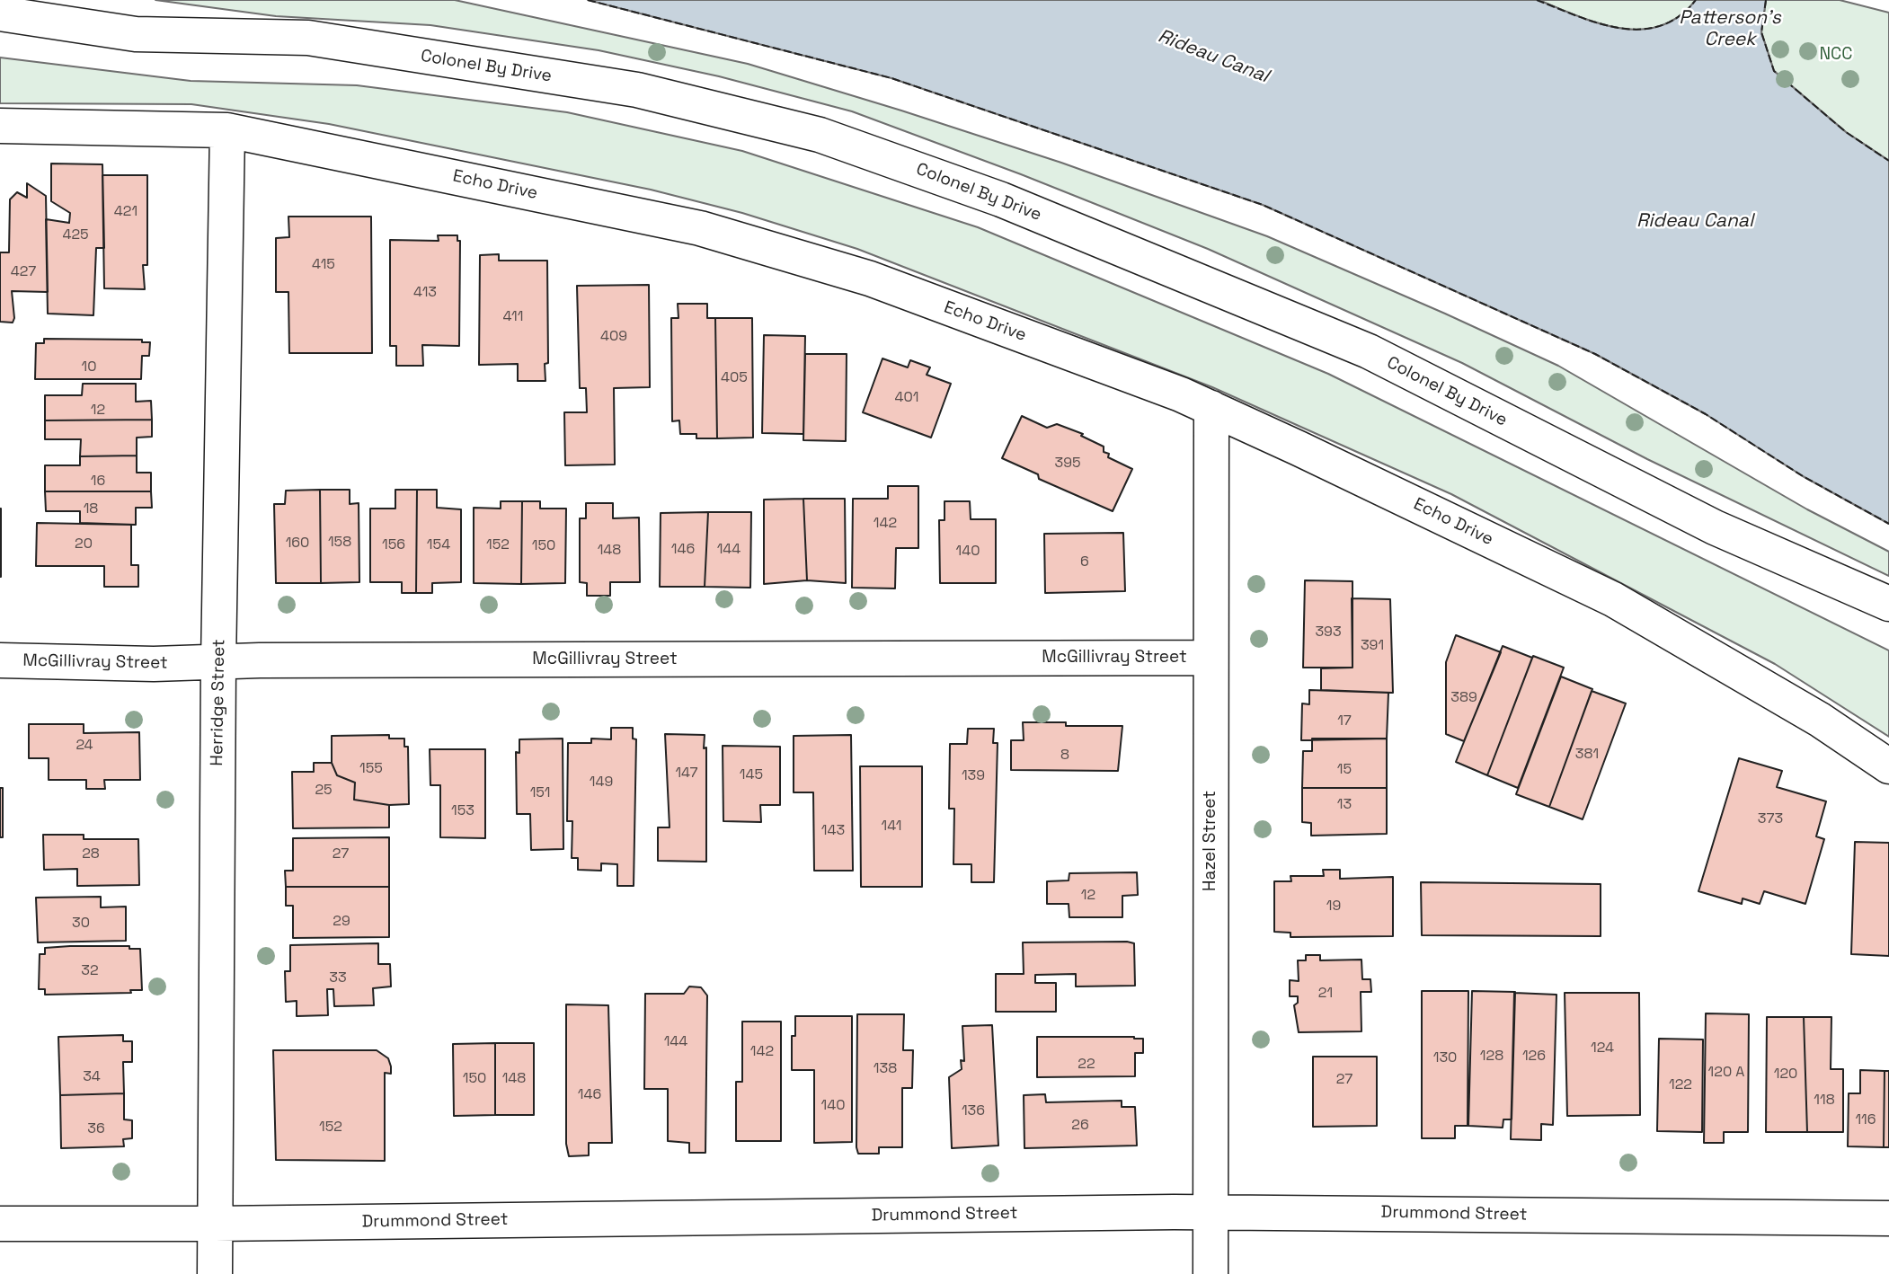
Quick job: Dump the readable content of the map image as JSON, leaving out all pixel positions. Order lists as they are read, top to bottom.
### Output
{
  "streets": {
    "street": [
      "Colonel By Drive",
      "Echo Drive",
      "McGillivray Street",
      "Herridge Street",
      "Hazel Street",
      "Drummond Street"
    ]
  },
  "crossings": [
    ["Echo Drive", "Herridge Street"],
    ["Echo Drive", "Hazel Street"],
    ["McGillivray Street", "Herridge Street"],
    ["McGillivray Street", "Hazel Street"],
    ["Herridge Street", "Drummond Street"],
    ["Hazel Street", "Drummond Street"]
  ],
  "water": ["Patterson's Creek", "Rideau Canal"],
  "parks": ["NCC"],
  "house_numbers": [
    "421",
    "425",
    "415",
    "427",
    "413",
    "411",
    "409",
    "10",
    "405",
    "401",
    "12",
    "395",
    "16",
    "18",
    "142",
    "158",
    "160",
    "20",
    "156",
    "154",
    "152",
    "150",
    "146",
    "144",
    "148",
    "140",
    "6",
    "393",
    "391",
    "389",
    "17",
    "24",
    "381",
    "8",
    "155",
    "15",
    "147",
    "145",
    "139",
    "149",
    "25",
    "151",
    "13",
    "153",
    "373",
    "141",
    "143",
    "28",
    "27",
    "12",
    "19",
    "29",
    "30",
    "32",
    "33",
    "21",
    "144",
    "124",
    "142",
    "128",
    "126",
    "130",
    "22",
    "138",
    "120 A",
    "120",
    "34",
    "150",
    "148",
    "27",
    "122",
    "146",
    "118",
    "140",
    "136",
    "116",
    "26",
    "152",
    "36"
  ]
}
